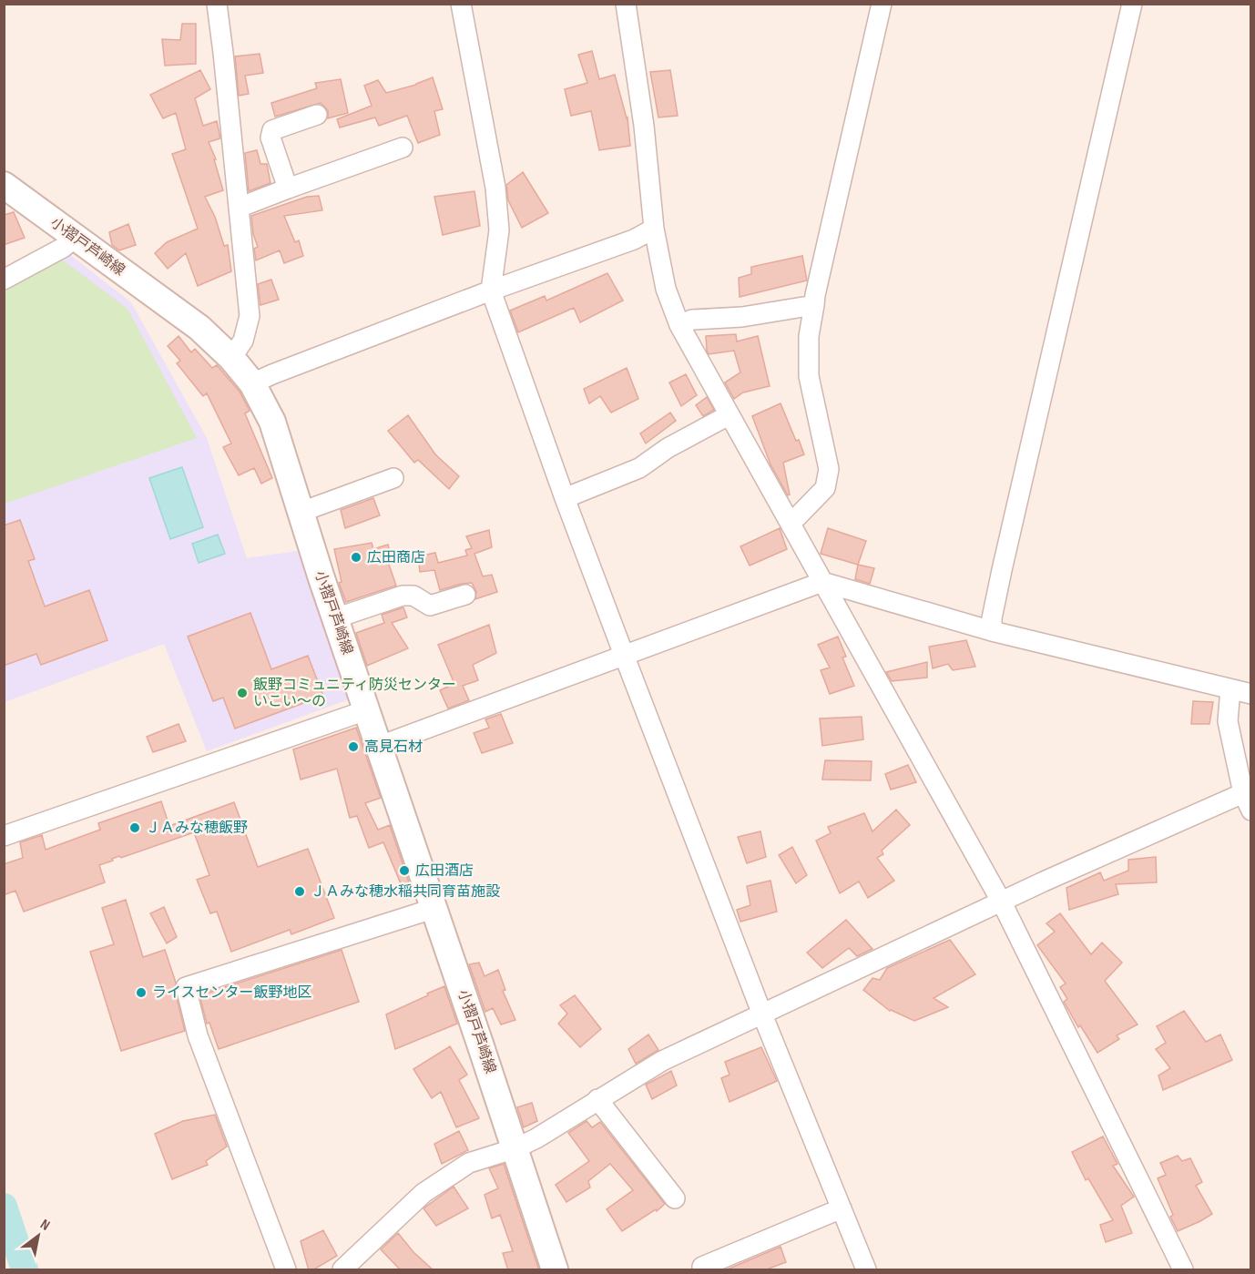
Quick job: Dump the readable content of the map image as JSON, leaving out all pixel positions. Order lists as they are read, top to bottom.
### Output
{
  "streets": {
    "main road": ["小摺戸芦崎線"]
  },
  "places": [
    "広田商店",
    "飯野コミュニティ防災センター いこい～の",
    "高見石材",
    "ＪＡみな穂飯野",
    "広田酒店",
    "ＪＡみな穂水稲共同育苗施設",
    "ライスセンター飯野地区"
  ],
  "north": "top right"
}
